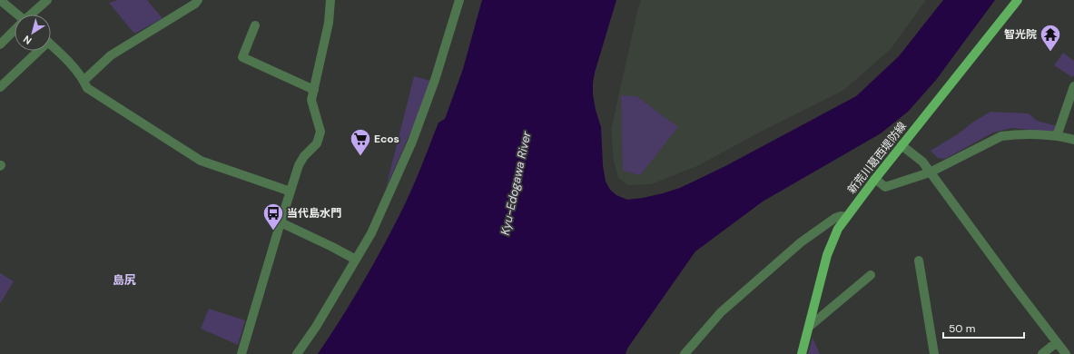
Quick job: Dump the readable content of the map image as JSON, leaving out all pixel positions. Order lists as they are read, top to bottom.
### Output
{
  "streets": {
    "main road": ["新荒川葛西堤防線"]
  },
  "districts": ["島尻"],
  "water": ["Kyu-Edogawa River"],
  "places": {
    "temple": ["智光院"],
    "supermarket": ["Ecos"],
    "bus stop": ["当代島水門"]
  },
  "scale_bar": "50 m",
  "north": "bottom left"
}
